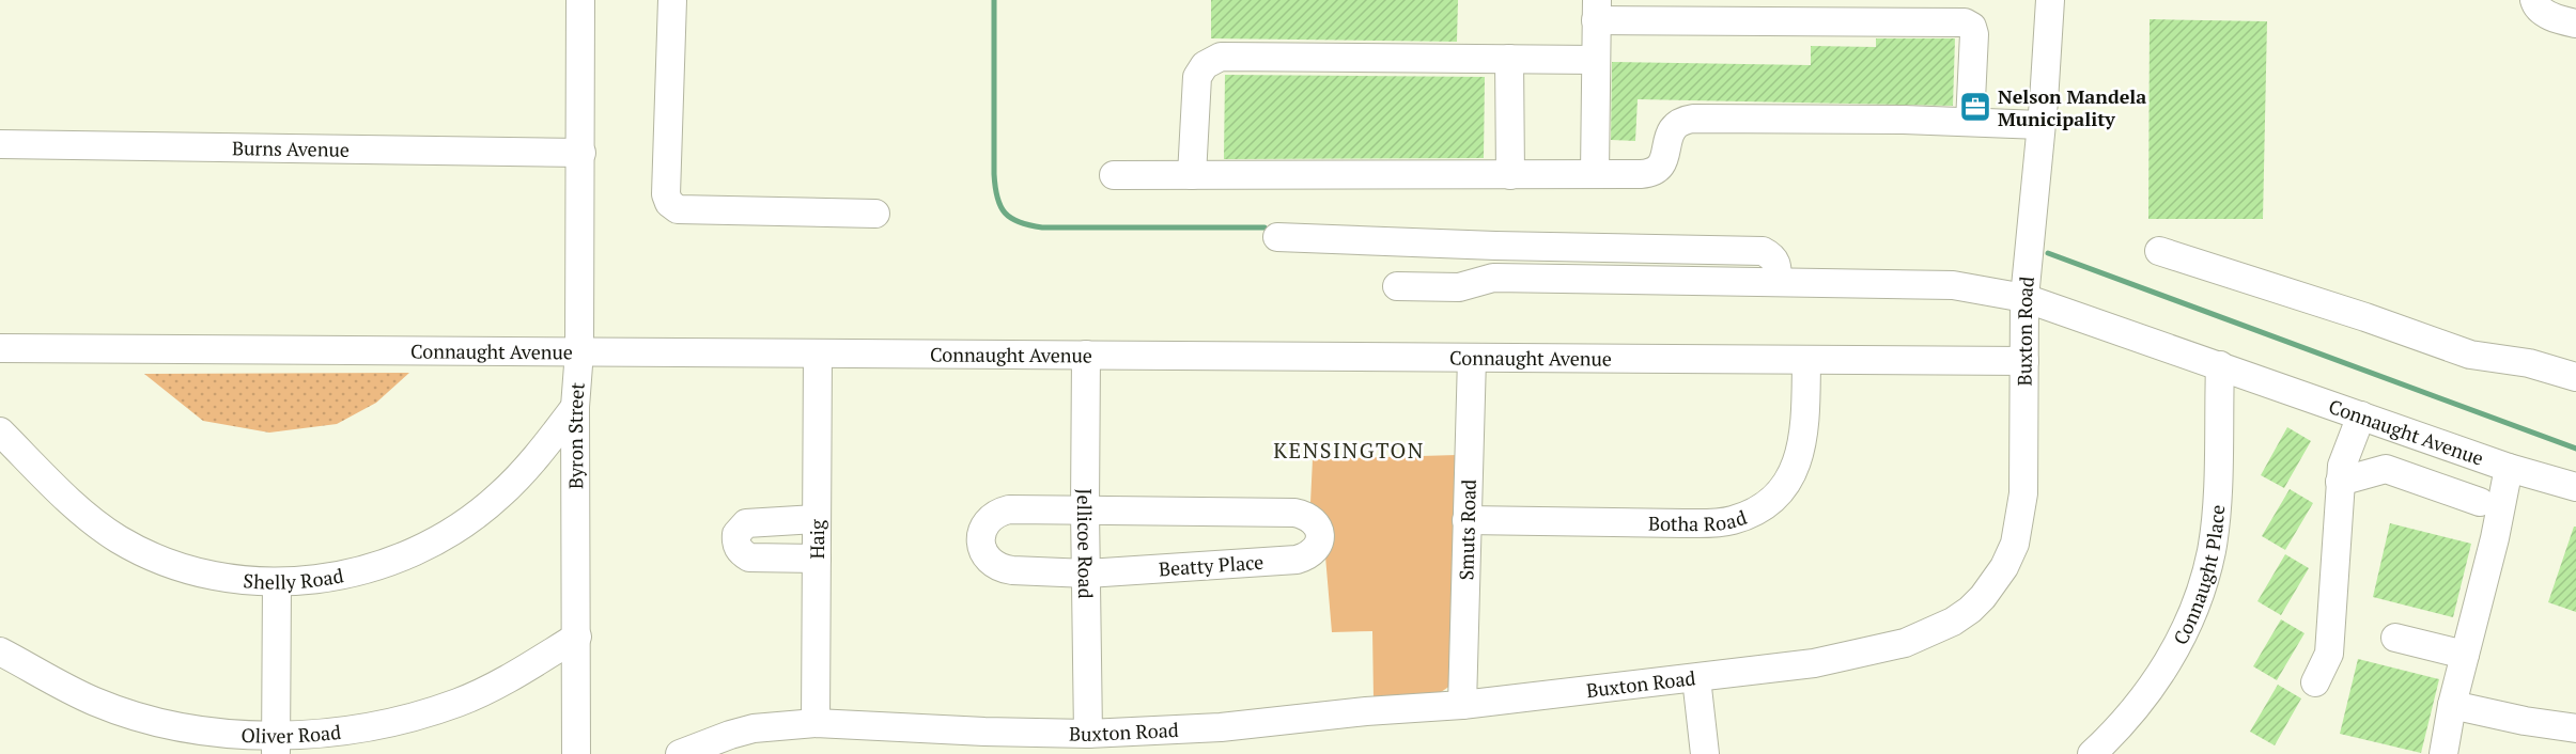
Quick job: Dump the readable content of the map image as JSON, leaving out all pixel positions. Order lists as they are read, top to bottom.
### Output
{
  "streets": {
    "street": [
      "Burns Avenue",
      "Buxton Road",
      "Connaught Avenue",
      "Byron Street",
      "Botha Road",
      "Smuts Road",
      "Haig",
      "Jellicoe Road",
      "Beatty Place",
      "Connaught Place",
      "Shelly Road",
      "Oliver Road"
    ]
  },
  "crossings": [
    ["Burns Avenue", "Byron Street"],
    ["Buxton Road", "Connaught Avenue"],
    ["Buxton Road", "Smuts Road"],
    ["Buxton Road", "Haig"],
    ["Buxton Road", "Jellicoe Road"],
    ["Connaught Avenue", "Byron Street"],
    ["Connaught Avenue", "Botha Road"],
    ["Connaught Avenue", "Smuts Road"],
    ["Connaught Avenue", "Haig"],
    ["Connaught Avenue", "Jellicoe Road"],
    ["Connaught Avenue", "Connaught Place"],
    ["Byron Street", "Shelly Road"],
    ["Byron Street", "Oliver Road"],
    ["Botha Road", "Smuts Road"],
    ["Jellicoe Road", "Beatty Place"]
  ],
  "districts": ["KENSINGTON"],
  "places": {
    "office": ["Nelson Mandela Municipality"]
  }
}
